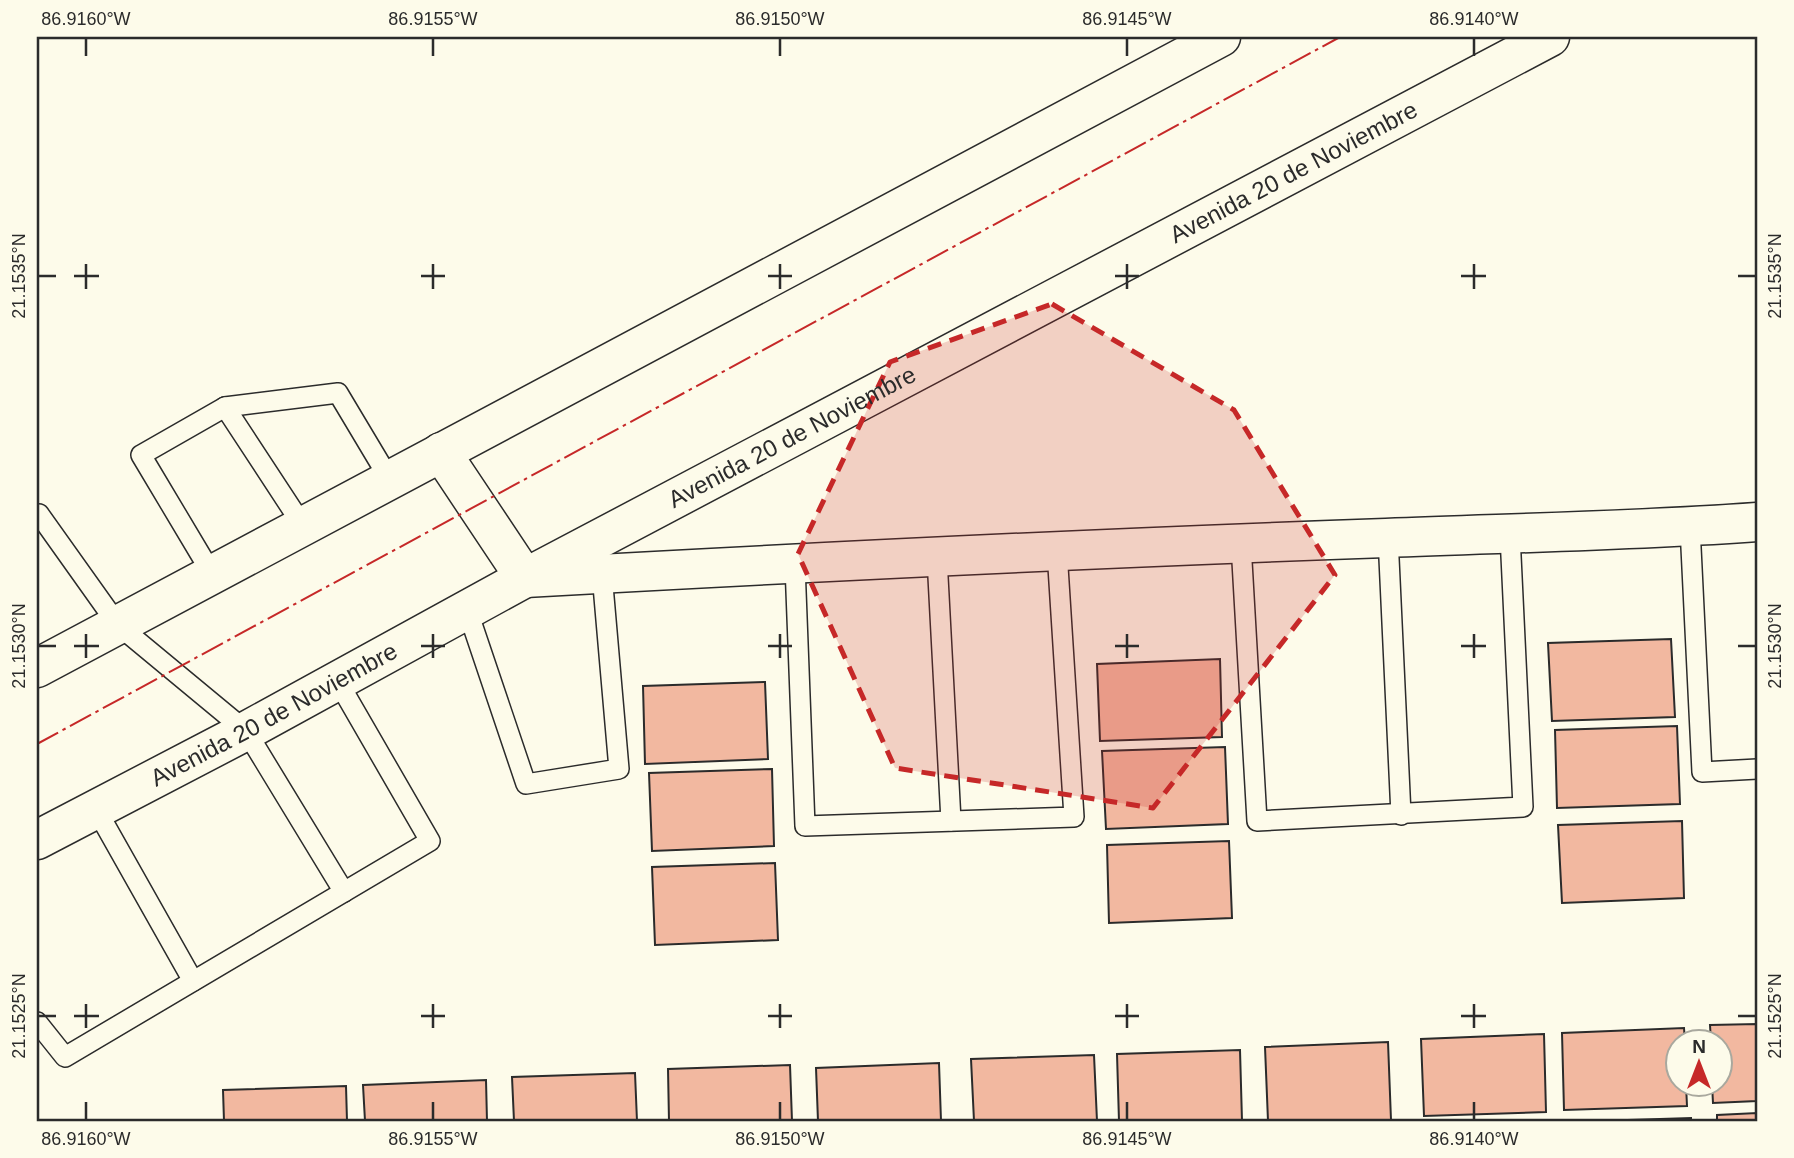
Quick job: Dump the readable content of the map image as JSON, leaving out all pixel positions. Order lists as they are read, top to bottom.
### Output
{
  "streets": {
    "main road": ["Avenida 20 de Noviembre"]
  },
  "north": "top",
  "coordinates": [
    "86.9160°W",
    "86.9155°W",
    "86.9150°W",
    "86.9145°W",
    "86.9140°W",
    "21.1535°N",
    "21.1530°N",
    "21.1525°N"
  ]
}
